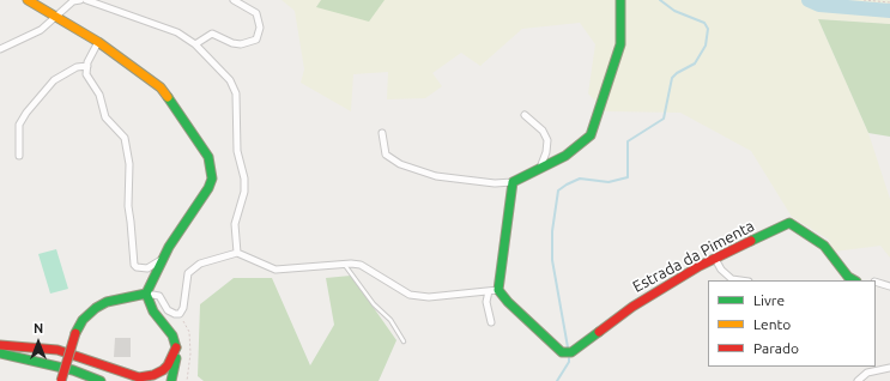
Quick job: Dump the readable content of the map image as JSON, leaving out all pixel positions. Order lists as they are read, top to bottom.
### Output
{
  "streets": {
    "street": ["Estrada da Pimenta"]
  },
  "legend": ["Livre", "Lento", "Parado"],
  "north": "top"
}
